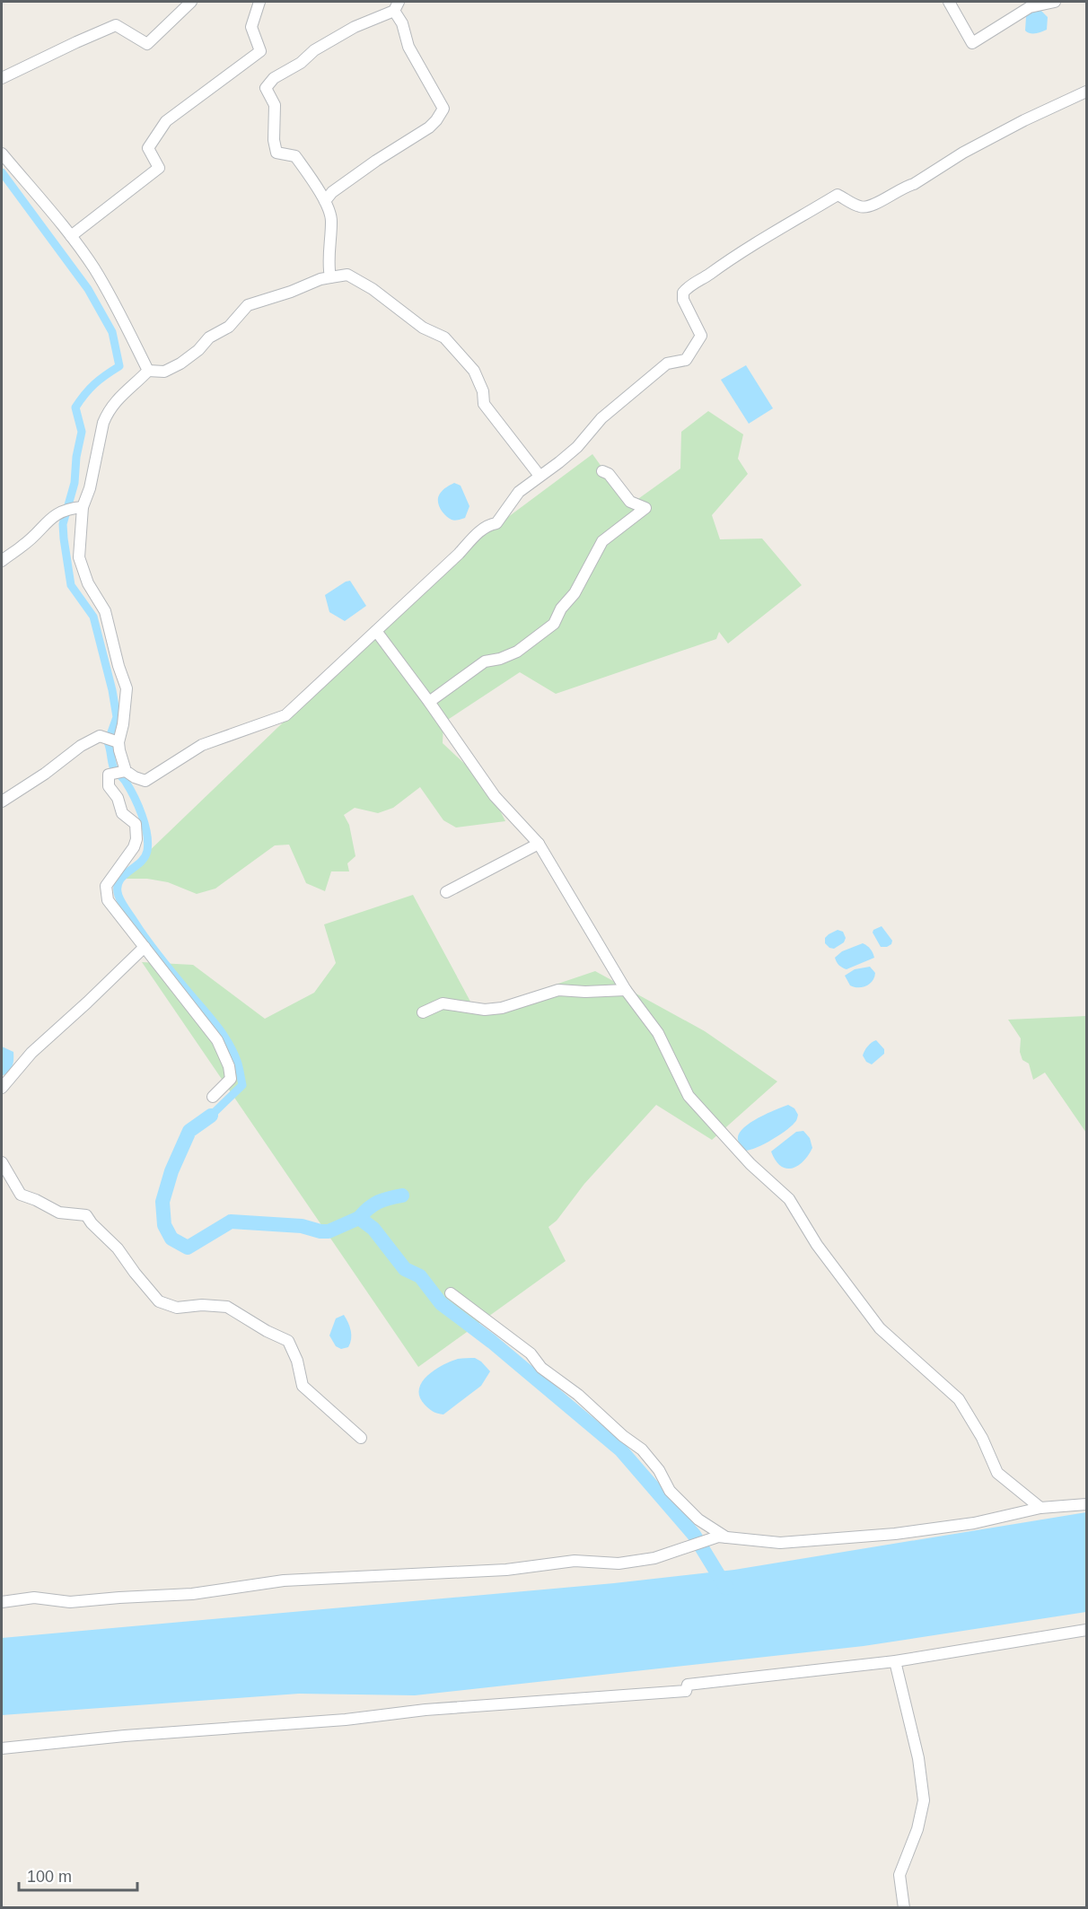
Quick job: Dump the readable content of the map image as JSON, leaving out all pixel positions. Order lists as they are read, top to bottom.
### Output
{
  "scale_bar": "100 m"
}
